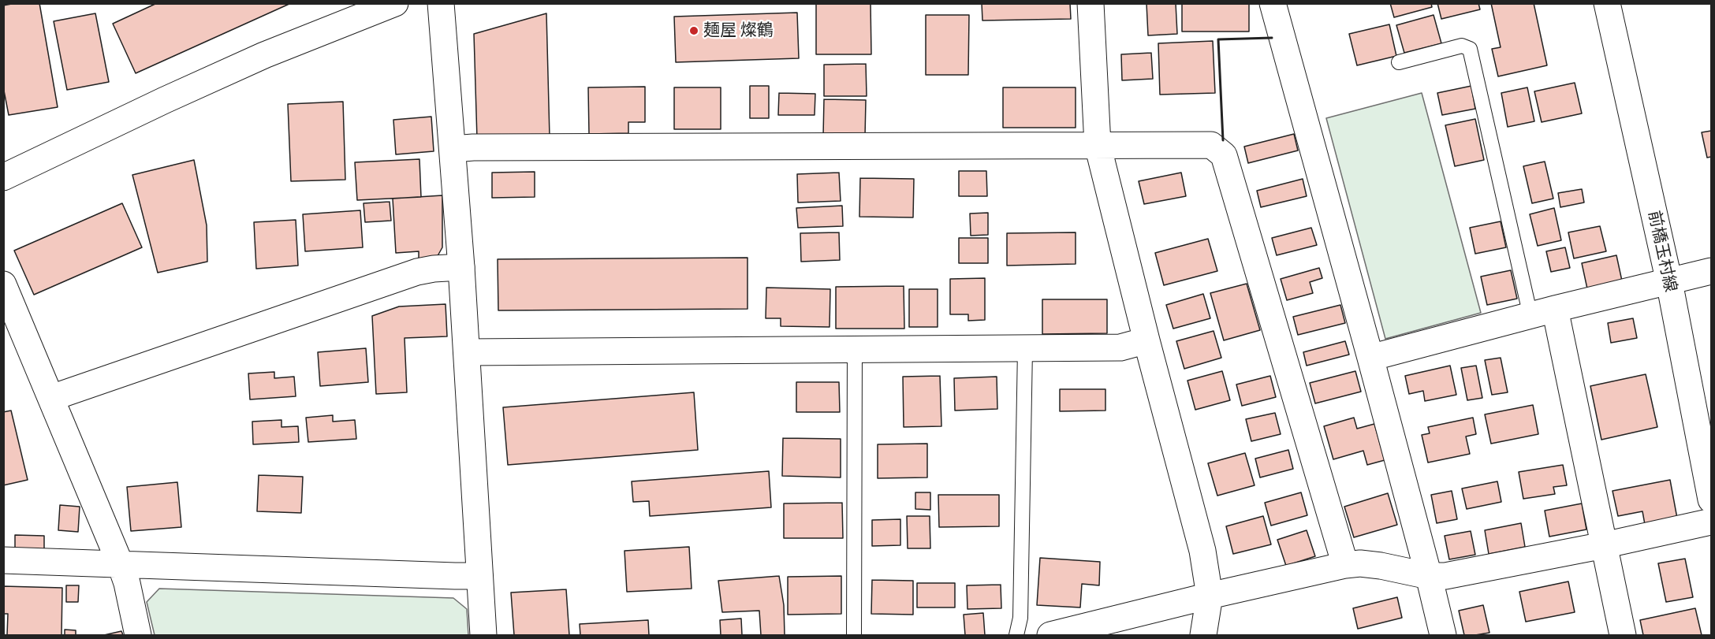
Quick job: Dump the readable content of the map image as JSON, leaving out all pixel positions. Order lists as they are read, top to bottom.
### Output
{
  "streets": {
    "street": ["前橋玉村線"]
  },
  "places": ["麺屋 燦鶴"]
}
